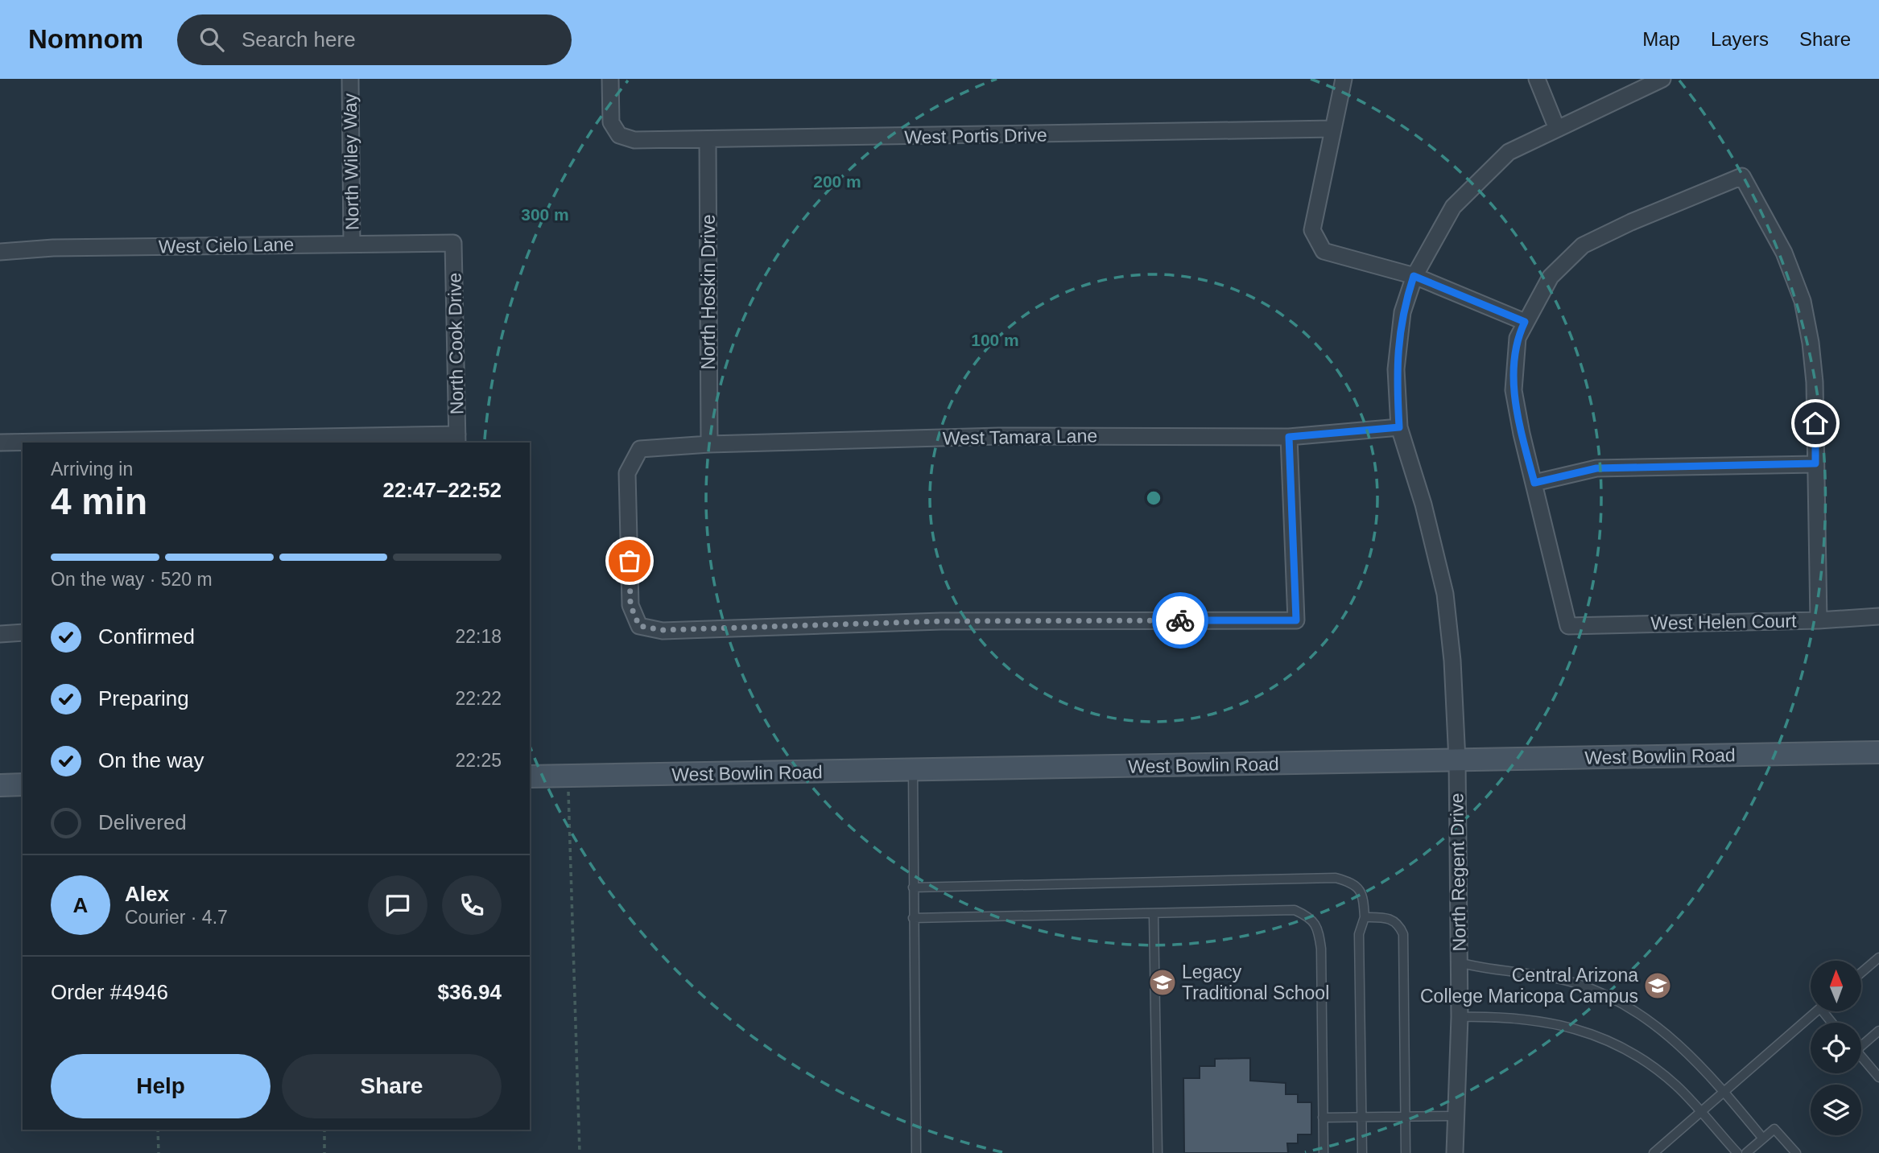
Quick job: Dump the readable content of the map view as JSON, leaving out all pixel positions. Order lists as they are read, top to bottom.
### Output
{
  "streets": {
    "street": [
      "West Portis Drive",
      "North Wiley Way",
      "West Cielo Lane",
      "North Hoskin Drive",
      "North Cook Drive",
      "West Tamara Lane",
      "West Helen Court",
      "West Bowlin Road",
      "North Regent Drive"
    ]
  },
  "crossings": [
    ["West Portis Drive", "North Hoskin Drive"],
    ["North Wiley Way", "West Cielo Lane"],
    ["West Cielo Lane", "North Cook Drive"],
    ["North Hoskin Drive", "West Tamara Lane"],
    ["West Tamara Lane", "North Regent Drive"],
    ["West Bowlin Road", "North Regent Drive"]
  ],
  "places": {
    "school or university": ["Legacy Traditional School", "Central Arizona College Maricopa Campus"]
  },
  "north": "top",
  "page": {
    "header": "Nomnom",
    "search": "Search here",
    "nav": ["Map", "Layers", "Share"],
    "heading": ["4 min", "Arriving in", "22:47–22:52"],
    "panel": [
      "Alex",
      "Courier · 4.7",
      "Order #4946",
      "$36.94"
    ],
    "bar": "On the way · 520 m",
    "list": [
      ["Confirmed", "22:18"],
      ["Preparing", "22:22"],
      ["On the way", "22:25"],
      "Delivered"
    ],
    "round": "A",
    "buttons": ["Help", "Share"]
  },
  "rings": ["200 m", "300 m", "100 m"]
}
